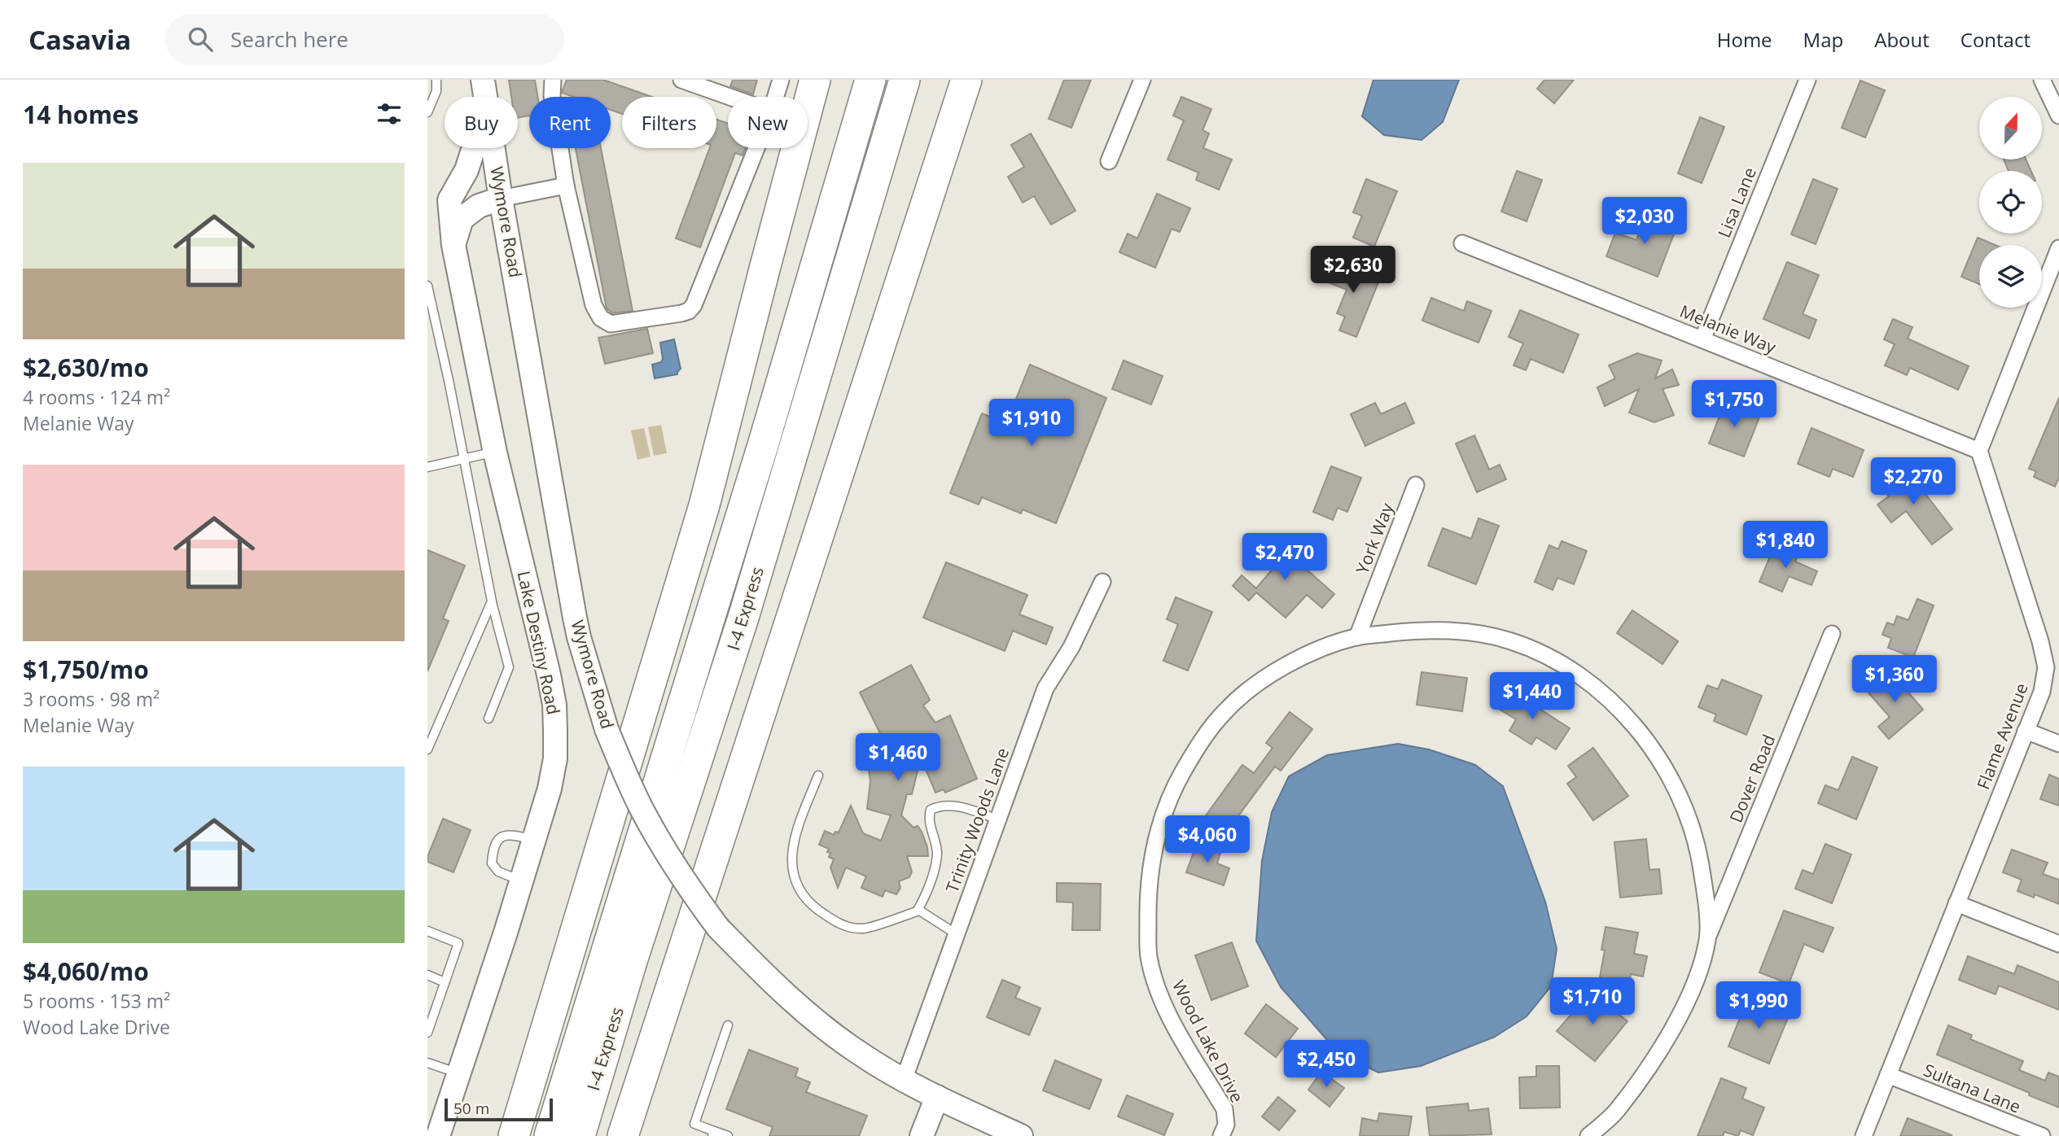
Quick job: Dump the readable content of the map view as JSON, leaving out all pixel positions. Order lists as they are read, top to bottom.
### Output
{
  "streets": {
    "highway": ["I-4 Express"],
    "main road": ["Wymore Road", "Lake Destiny Road"],
    "street": [
      "Lisa Lane",
      "Melanie Way",
      "York Way",
      "Flame Avenue",
      "Dover Road",
      "Trinity Woods Lane",
      "Wood Lake Drive",
      "Sultana Lane"
    ]
  },
  "crossings": [
    ["Lisa Lane", "Melanie Way"],
    ["Wymore Road", "Trinity Woods Lane"],
    ["Melanie Way", "Flame Avenue"],
    ["York Way", "Wood Lake Drive"],
    ["Flame Avenue", "Sultana Lane"],
    ["Dover Road", "Wood Lake Drive"]
  ],
  "scale_bar": "50 m",
  "north": "top",
  "page": {
    "header": "Casavia",
    "search": "Search here",
    "nav": [
      "Home",
      "Map",
      "About",
      "Contact"
    ],
    "heading": "14 homes",
    "chip": [
      "Buy",
      "Rent",
      "Filters",
      "New"
    ],
    "list": [
      {
        "name": "$2,630/mo",
        "note": "4 rooms · 124 m² · Melanie Way"
      },
      {
        "name": "$1,750/mo",
        "note": "3 rooms · 98 m² · Melanie Way"
      },
      {
        "name": "$4,060/mo",
        "note": "5 rooms · 153 m² · Wood Lake Drive"
      }
    ],
    "price": [
      "$2,030",
      "$2,630",
      "$1,750",
      "$1,910",
      "$2,270",
      "$1,840",
      "$2,470",
      "$1,360",
      "$1,440",
      "$1,460",
      "$4,060",
      "$1,710",
      "$1,990",
      "$2,450"
    ],
    "scale": "50 m"
  }
}
